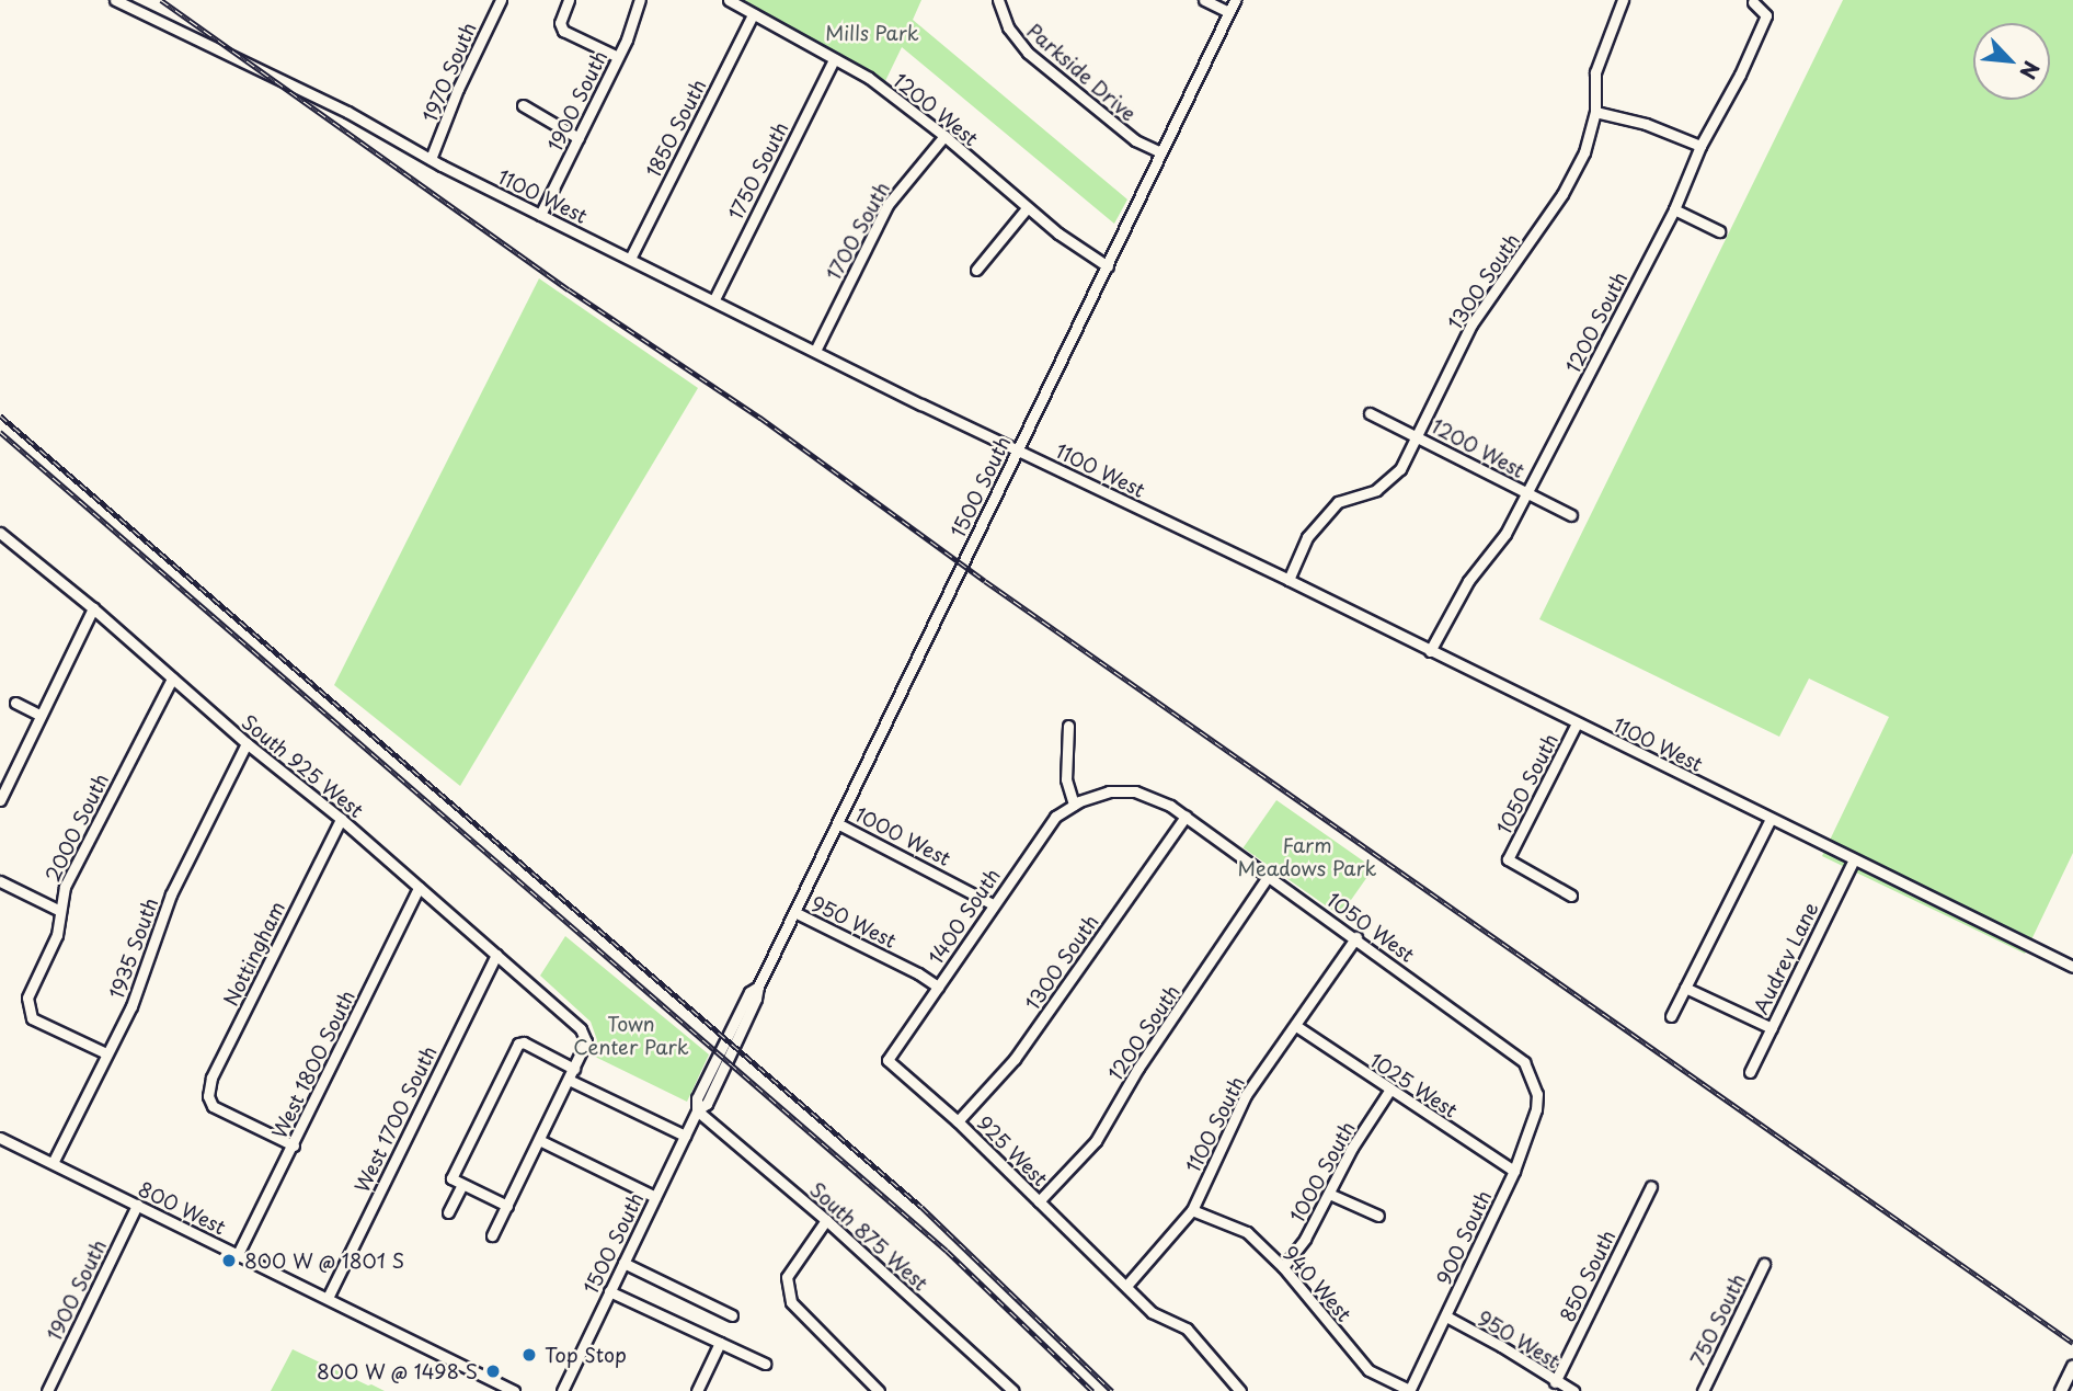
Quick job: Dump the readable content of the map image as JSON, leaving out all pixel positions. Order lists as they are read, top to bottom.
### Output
{
  "streets": {
    "street": [
      "1970 South",
      "Parkside Drive",
      "1900 South",
      "1200 West",
      "1850 South",
      "1750 South",
      "1100 West",
      "1700 South",
      "1300 South",
      "1200 South",
      "1500 South",
      "South 925 West",
      "1050 South",
      "2000 South",
      "1000 West",
      "1400 South",
      "950 West",
      "1050 West",
      "1935 South",
      "Nottingham",
      "Audrev Lane",
      "West 1800 South",
      "1025 West",
      "West 1700 South",
      "1100 South",
      "925 West",
      "1000 South",
      "800 West",
      "South 875 West",
      "900 South",
      "850 South",
      "940 West",
      "750 South"
    ]
  },
  "crossings": [
    ["1970 South", "1100 West"],
    ["Parkside Drive", "1500 South"],
    ["1900 South", "1100 West"],
    ["1900 South", "800 West"],
    ["1200 West", "1850 South"],
    ["1200 West", "1750 South"],
    ["1200 West", "1700 South"],
    ["1200 West", "1300 South"],
    ["1200 West", "1200 South"],
    ["1200 West", "1500 South"],
    ["1850 South", "1100 West"],
    ["1750 South", "1100 West"],
    ["1100 West", "1700 South"],
    ["1100 West", "1300 South"],
    ["1100 West", "1200 South"],
    ["1100 West", "1500 South"],
    ["1100 West", "1050 South"],
    ["1100 West", "Audrev Lane"],
    ["1300 South", "1050 West"],
    ["1300 South", "925 West"],
    ["1200 South", "1050 West"],
    ["1200 South", "925 West"],
    ["1500 South", "1000 West"],
    ["1500 South", "950 West"],
    ["1500 South", "South 875 West"],
    ["South 925 West", "2000 South"],
    ["South 925 West", "1935 South"],
    ["South 925 West", "Nottingham"],
    ["South 925 West", "West 1800 South"],
    ["South 925 West", "West 1700 South"],
    ["2000 South", "1935 South"],
    ["1000 West", "1400 South"],
    ["1400 South", "950 West"],
    ["1400 South", "1050 West"],
    ["1400 South", "925 West"],
    ["950 West", "900 South"],
    ["950 West", "850 South"],
    ["1050 West", "1100 South"],
    ["1050 West", "900 South"],
    ["1935 South", "800 West"],
    ["Nottingham", "West 1800 South"],
    ["West 1800 South", "800 West"],
    ["1025 West", "1100 South"],
    ["1025 West", "1000 South"],
    ["1025 West", "900 South"],
    ["West 1700 South", "800 West"],
    ["1100 South", "925 West"],
    ["1100 South", "940 West"],
    ["1000 South", "940 West"],
    ["900 South", "940 West"]
  ],
  "parks": ["Mills Park", "Farm Meadows Park", "Town Center Park"],
  "places": ["800 W @ 1801 S", "Top Stop", "800 W @ 1498 S"],
  "north": "bottom right"
}
